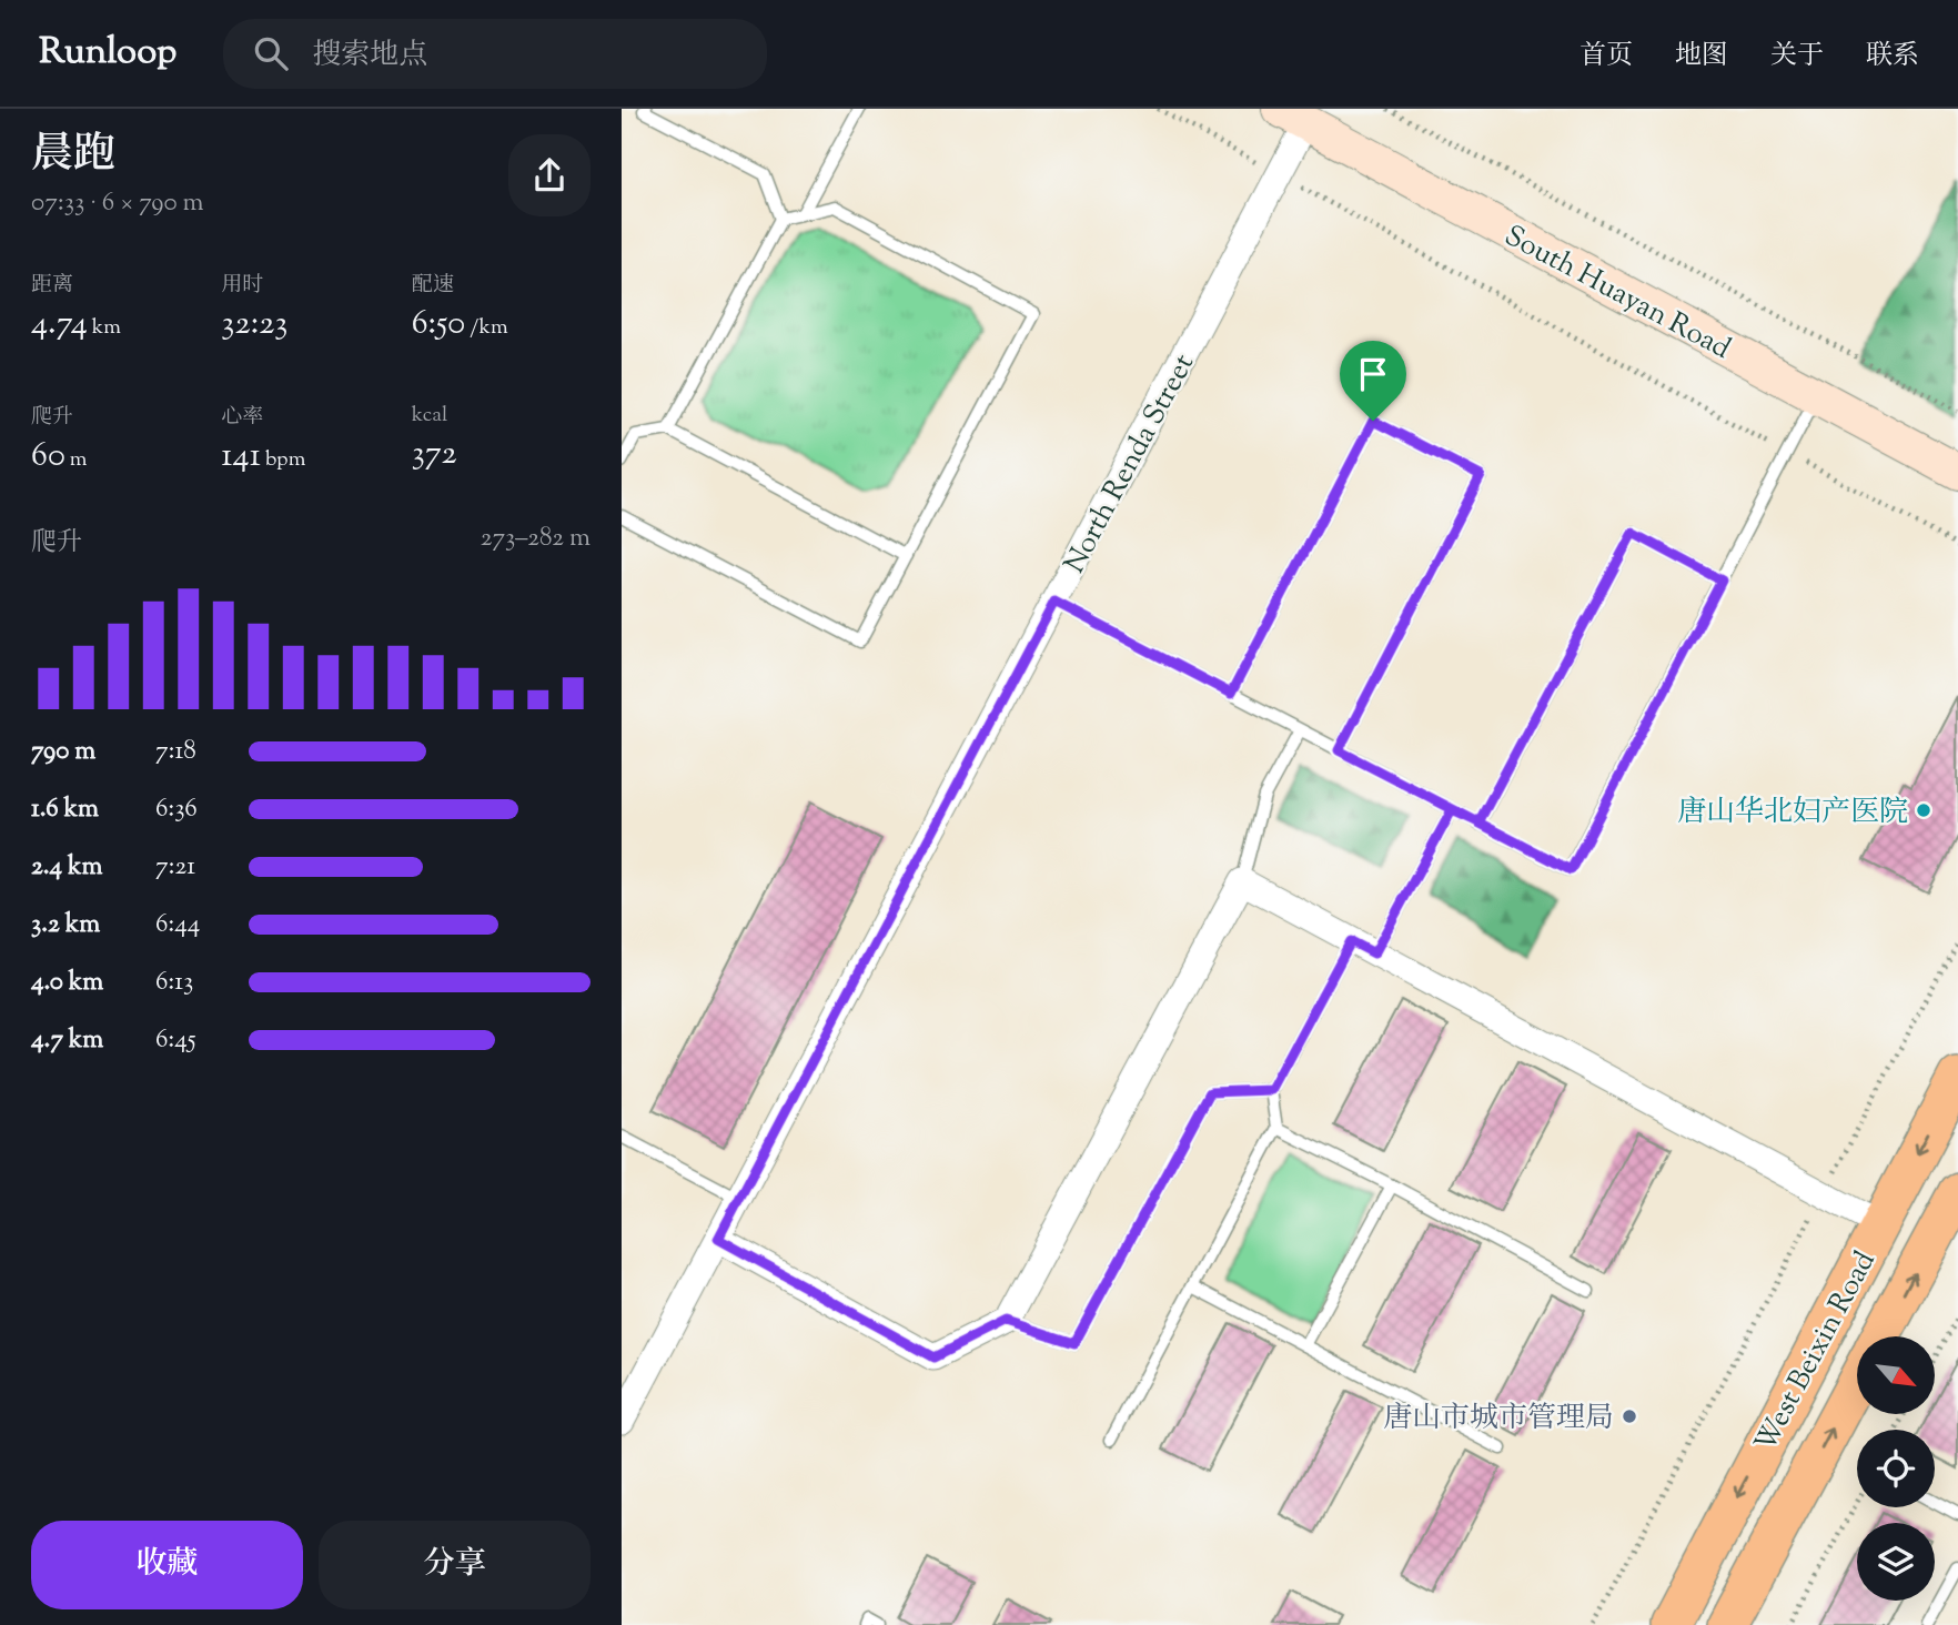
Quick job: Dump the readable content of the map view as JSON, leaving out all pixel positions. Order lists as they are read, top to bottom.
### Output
{
  "streets": {
    "main road": ["West Beixin Road"],
    "street": ["South Huayan Road", "North Renda Street"]
  },
  "crossings": [
    ["South Huayan Road", "North Renda Street"]
  ],
  "places": ["唐山华北妇产医院", "唐山市城市管理局"],
  "north": "bottom right",
  "page": {
    "header": "Runloop",
    "search": "搜索地点",
    "nav": [
      "首页",
      "地图",
      "关于",
      "联系"
    ],
    "heading": ["晨跑", "07:33 · 6 × 790 m"],
    "stats": [
      ["距离", "4.74 km"],
      ["用时", "32:23"],
      ["配速", "6:50 /km"],
      ["爬升", "60 m"],
      ["心率", "141 bpm"],
      ["kcal", "372"]
    ],
    "chart": ["爬升", "273–282 m"],
    "list": [
      {
        "name": "790 m",
        "note": "7:18"
      },
      {
        "name": "1.6 km",
        "note": "6:36"
      },
      {
        "name": "2.4 km",
        "note": "7:21"
      },
      {
        "name": "3.2 km",
        "note": "6:44"
      },
      {
        "name": "4.0 km",
        "note": "6:13"
      },
      {
        "name": "4.7 km",
        "note": "6:45"
      }
    ],
    "buttons": ["收藏", "分享"]
  }
}
